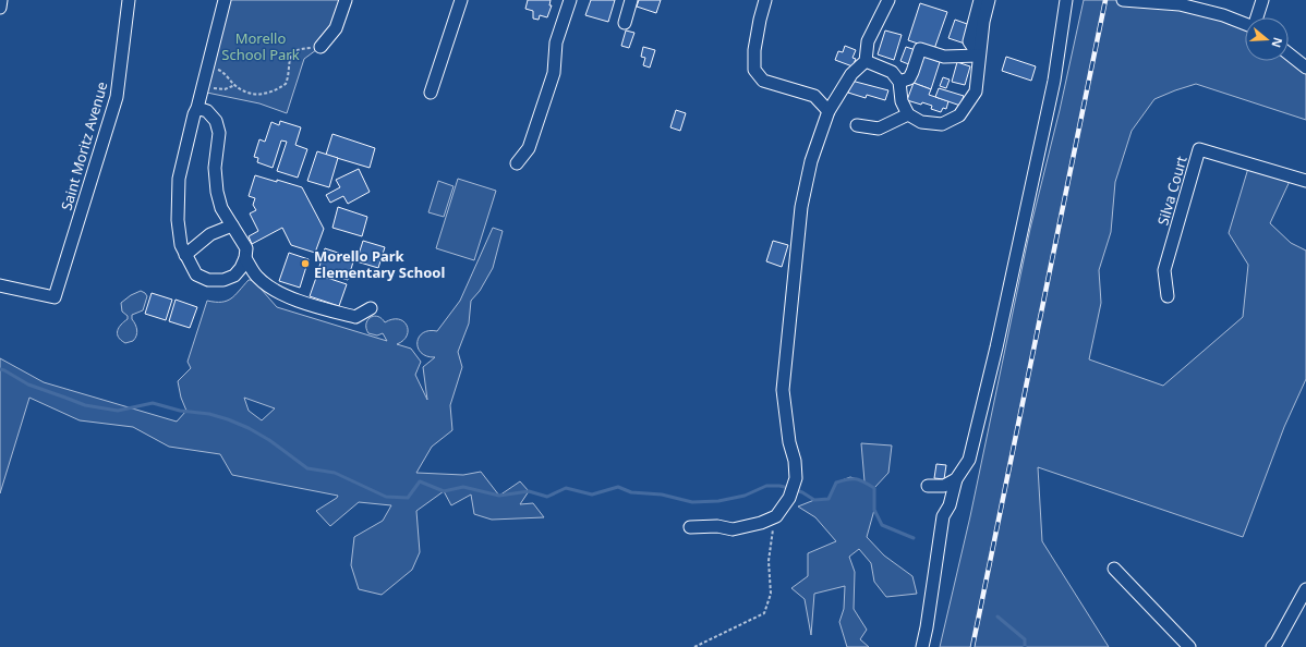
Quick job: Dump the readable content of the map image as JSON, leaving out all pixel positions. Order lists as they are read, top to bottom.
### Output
{
  "streets": {
    "street": ["Saint Moritz Avenue", "Silva Court"]
  },
  "parks": ["Morello School Park"],
  "places": ["Morello Park Elementary School"],
  "north": "right"
}
